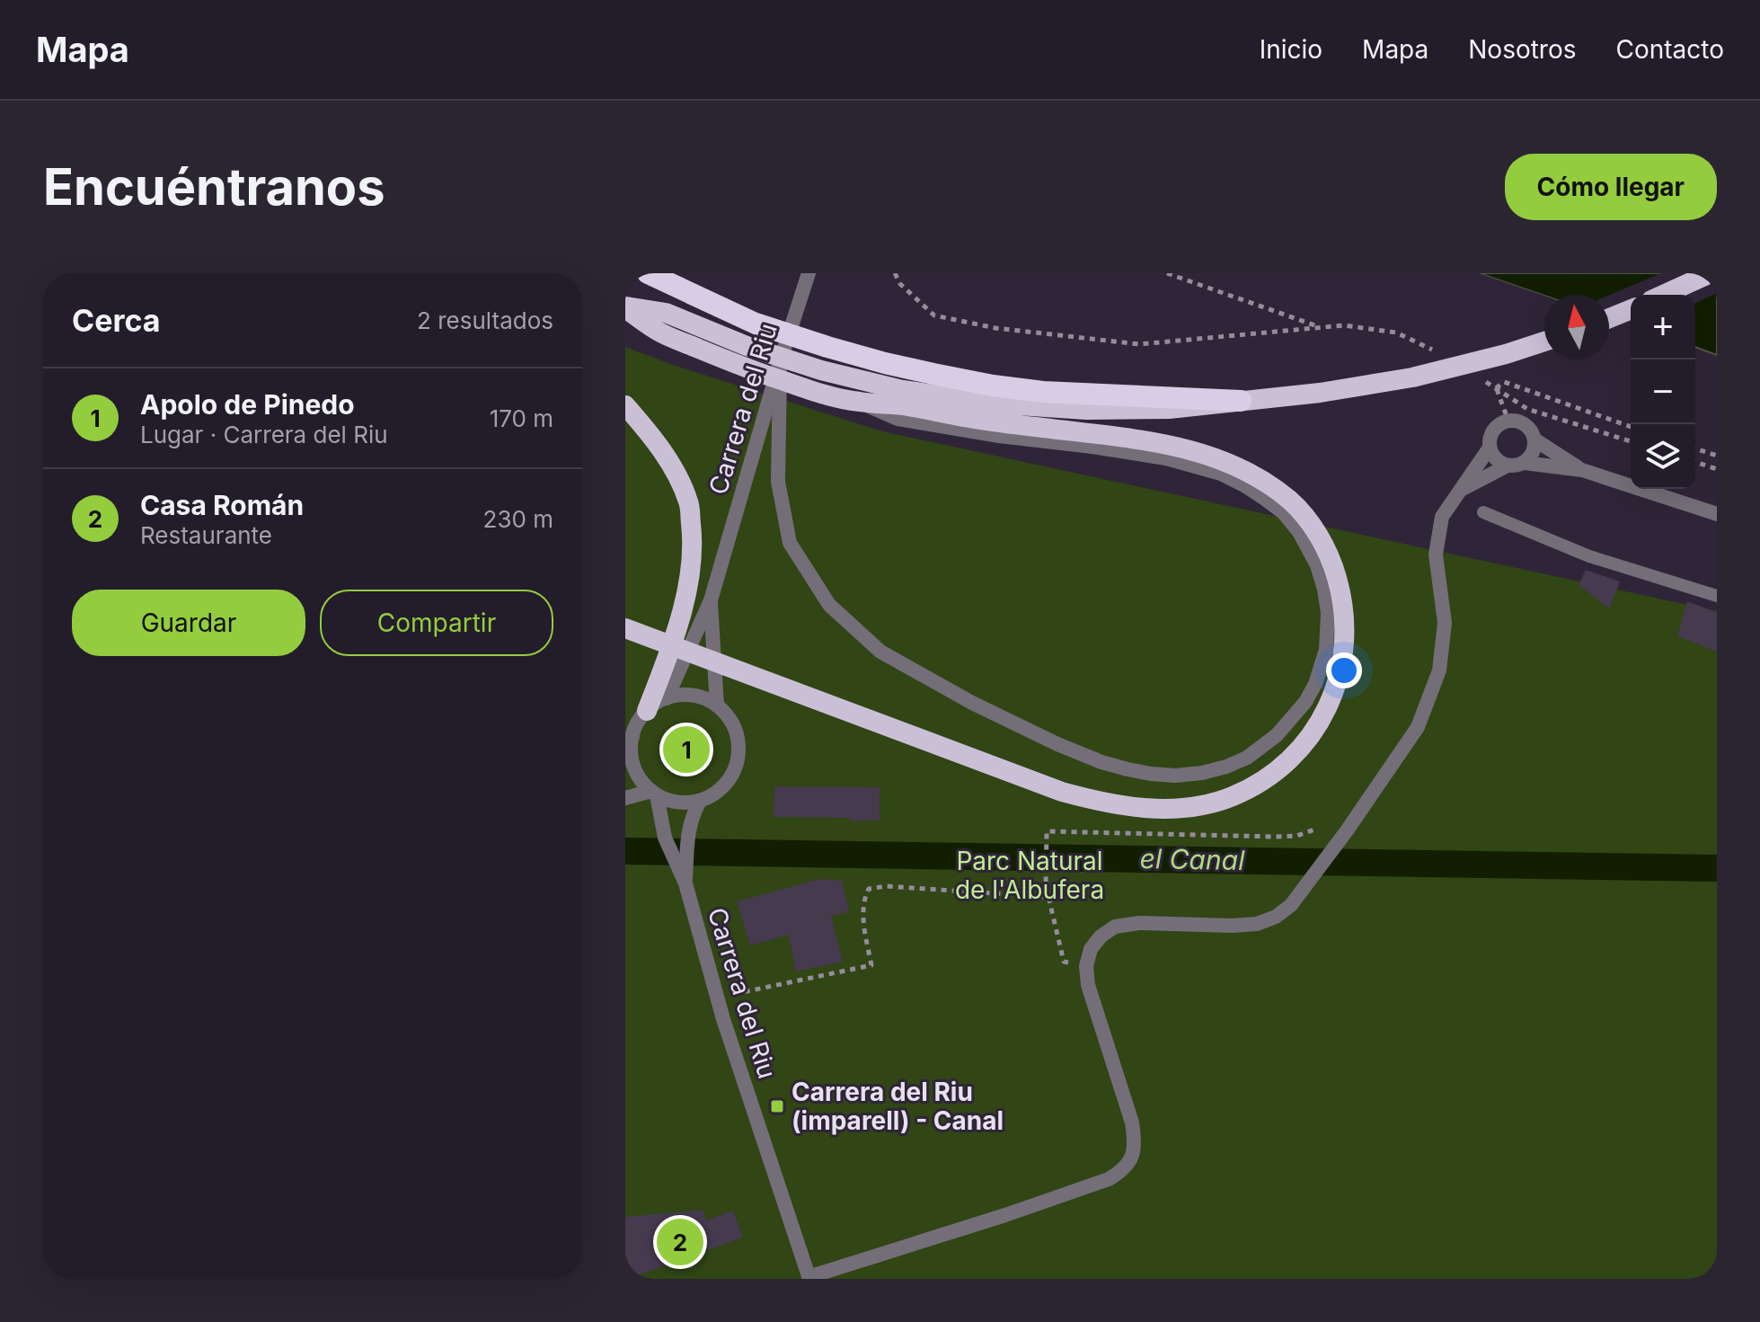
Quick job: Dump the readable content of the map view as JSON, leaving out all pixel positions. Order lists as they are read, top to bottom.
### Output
{
  "streets": {
    "street": ["Carrera del Riu"]
  },
  "water": ["el Canal"],
  "parks": ["Parc Natural de l'Albufera"],
  "places": {
    "transit": ["Carrera del Riu (imparell) - Canal"]
  },
  "north": "top",
  "page": {
    "header": "Mapa",
    "nav": [
      "Inicio",
      "Mapa",
      "Nosotros",
      "Contacto"
    ],
    "buttons": [
      "Cómo llegar",
      ["Guardar", "Compartir"]
    ],
    "title": "Encuéntranos",
    "heading": ["Cerca", "2 resultados"],
    "map_buttons": ["+", "−"],
    "list": [
      {
        "mark": "1",
        "name": "Apolo de Pinedo",
        "note": "Lugar · Carrera del Riu",
        "value": "170 m"
      },
      {
        "mark": "2",
        "name": "Casa Román",
        "note": "Restaurante",
        "value": "230 m"
      }
    ],
    "pins": ["1", "2"]
  }
}
